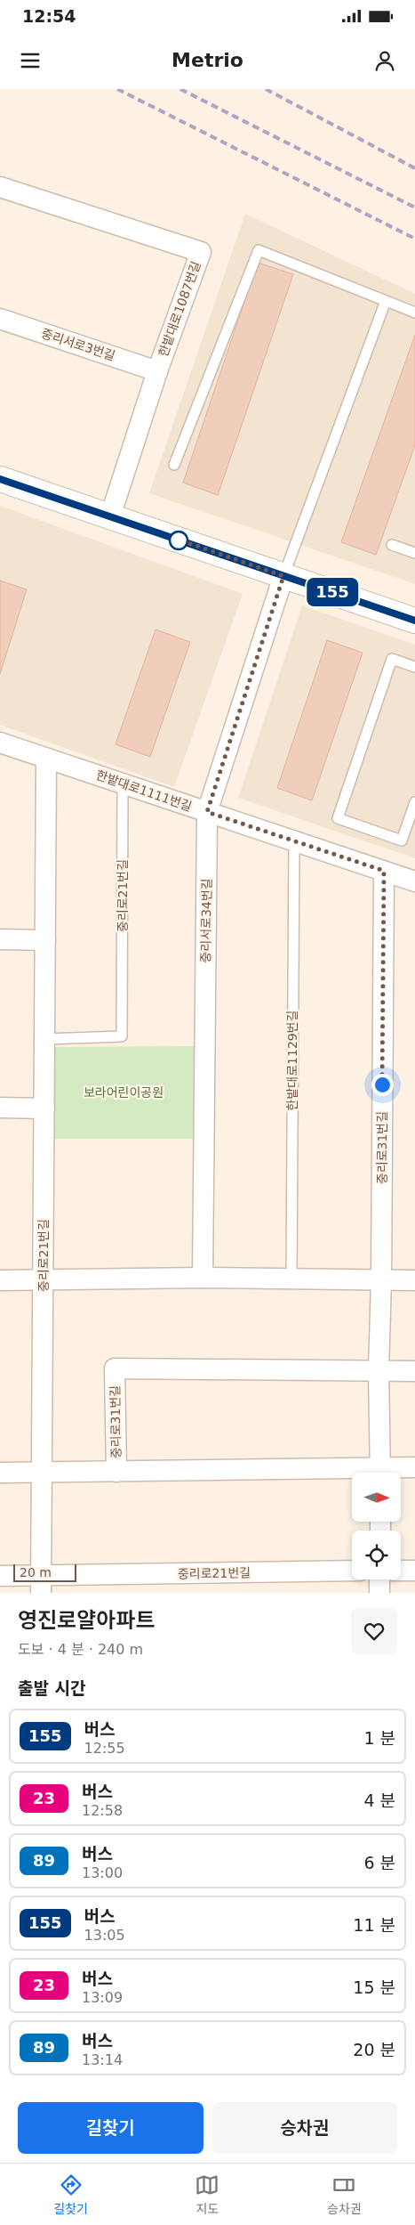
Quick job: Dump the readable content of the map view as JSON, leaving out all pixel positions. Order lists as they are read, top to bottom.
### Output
{
  "streets": {
    "street": [
      "한밭대로1087번길",
      "중리서로3번길",
      "한밭대로1111번길",
      "중리로21번길",
      "중리서로34번길",
      "중리로31번길"
    ],
    "lane": ["한밭대로1129번길"]
  },
  "crossings": [
    ["한밭대로1087번길", "중리서로3번길"],
    ["한밭대로1111번길", "중리로21번길"],
    ["한밭대로1111번길", "중리서로34번길"],
    ["한밭대로1111번길", "한밭대로1129번길"],
    ["한밭대로1111번길", "중리로31번길"]
  ],
  "parks": ["보라어린이공원"],
  "lines": ["bus line 155"],
  "scale_bar": "20 m",
  "north": "right",
  "page": {
    "status": "12:54",
    "header": "Metrio",
    "on_map": "155",
    "scale": "20 m",
    "heading": [
      ["영진로얄아파트", "도보 · 4 분 · 240 m"],
      "출발 시간"
    ],
    "list": [
      {
        "mark": "155",
        "name": "버스",
        "note": "12:55",
        "value": "1 분"
      },
      {
        "mark": "23",
        "name": "버스",
        "note": "12:58",
        "value": "4 분"
      },
      {
        "mark": "89",
        "name": "버스",
        "note": "13:00",
        "value": "6 분"
      },
      {
        "mark": "155",
        "name": "버스",
        "note": "13:05",
        "value": "11 분"
      },
      {
        "mark": "23",
        "name": "버스",
        "note": "13:09",
        "value": "15 분"
      },
      {
        "mark": "89",
        "name": "버스",
        "note": "13:14",
        "value": "20 분"
      }
    ],
    "buttons": ["길찾기", "승차권"],
    "tabs": ["길찾기", "지도", "승차권"]
  }
}
